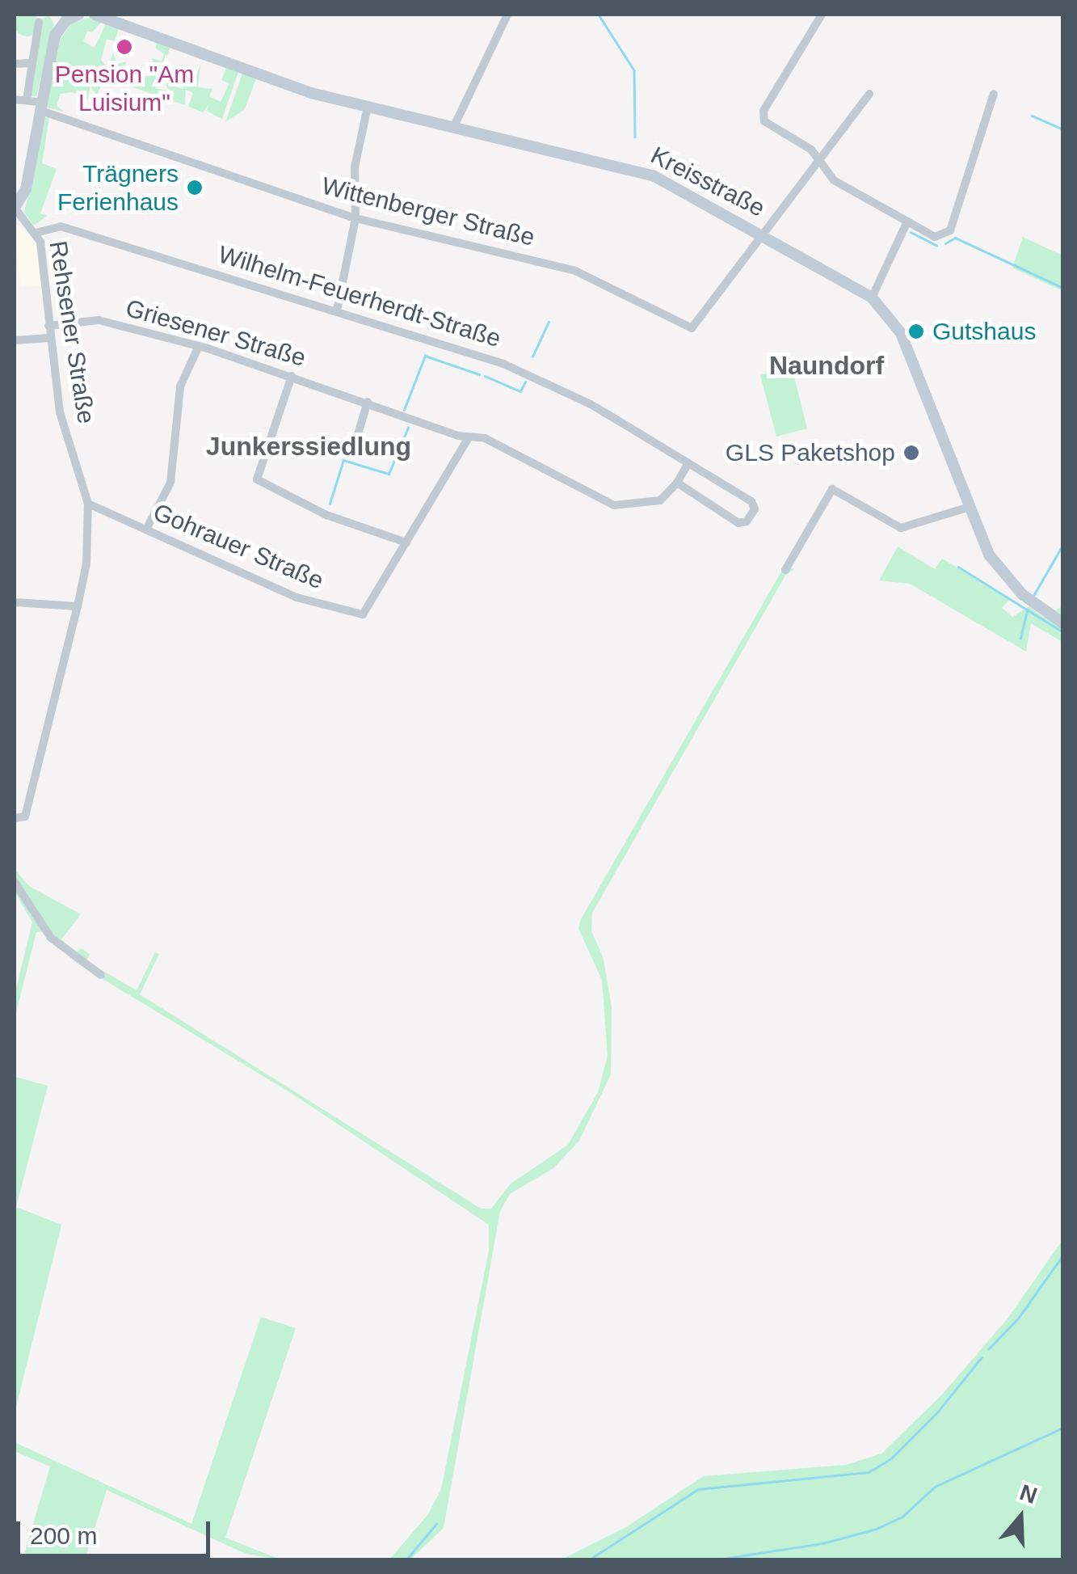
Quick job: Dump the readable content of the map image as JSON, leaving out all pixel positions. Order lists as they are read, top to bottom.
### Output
{
  "streets": {
    "main road": ["Kreisstraße"],
    "street": [
      "Wittenberger Straße",
      "Wilhelm-Feuerherdt-Straße",
      "Rehsener Straße",
      "Griesener Straße",
      "Gohrauer Straße"
    ]
  },
  "crossings": [
    ["Kreisstraße", "Wittenberger Straße"],
    ["Wilhelm-Feuerherdt-Straße", "Rehsener Straße"],
    ["Wilhelm-Feuerherdt-Straße", "Griesener Straße"],
    ["Rehsener Straße", "Griesener Straße"],
    ["Rehsener Straße", "Gohrauer Straße"],
    ["Griesener Straße", "Gohrauer Straße"]
  ],
  "districts": ["Naundorf", "Junkerssiedlung"],
  "places": [
    "Pension \"Am Luisium\"",
    "Trägners Ferienhaus",
    "Gutshaus",
    "GLS Paketshop"
  ],
  "scale_bar": "200 m",
  "north": "top"
}
